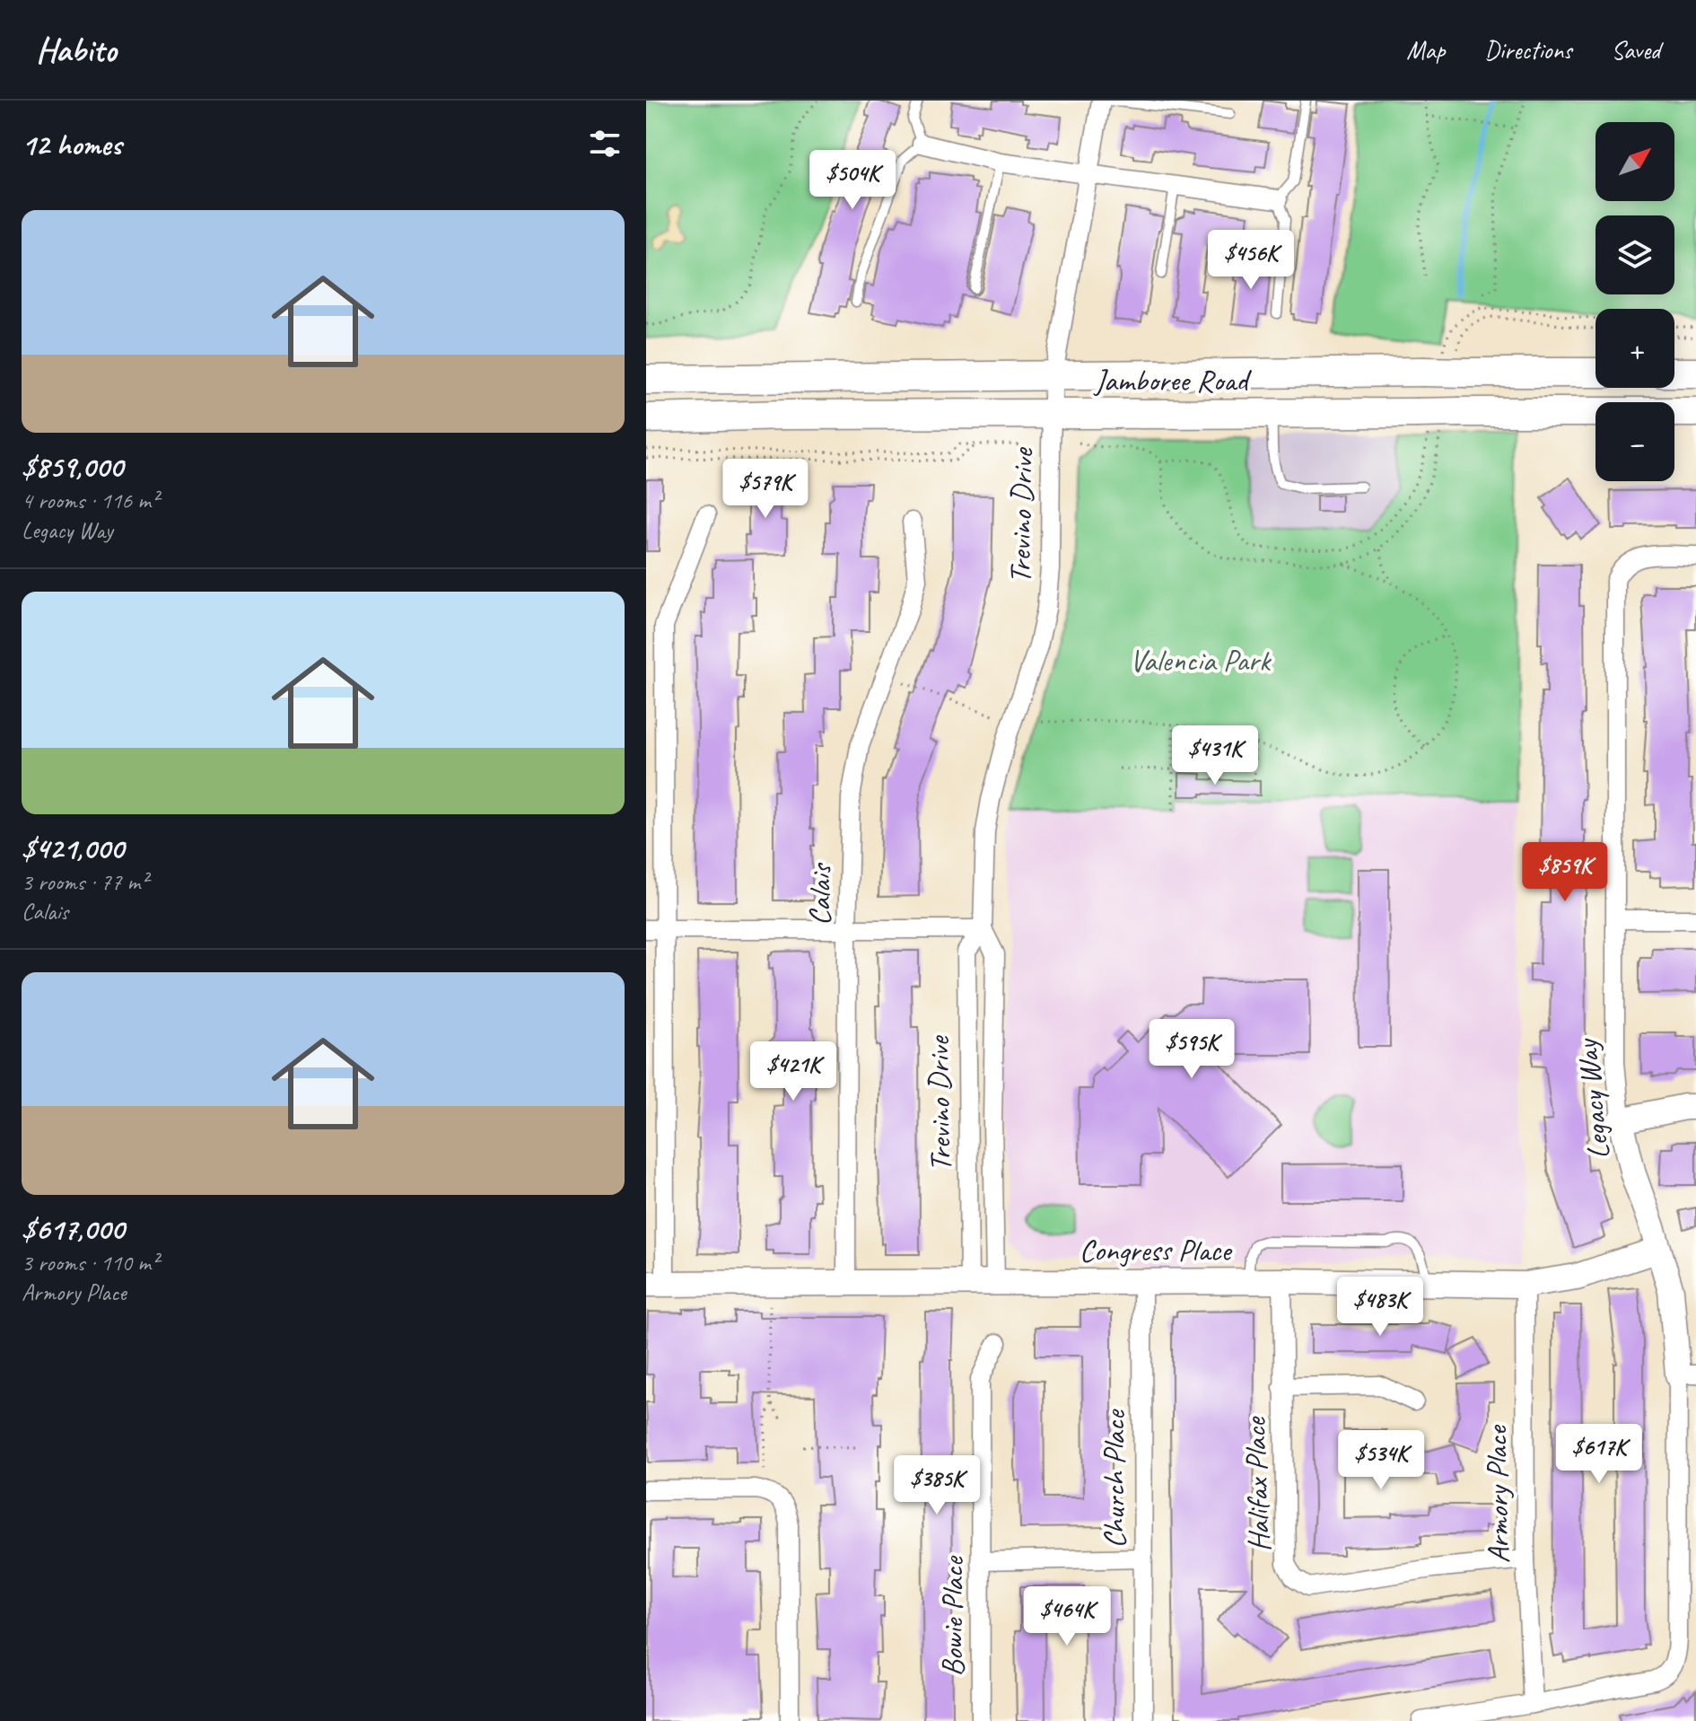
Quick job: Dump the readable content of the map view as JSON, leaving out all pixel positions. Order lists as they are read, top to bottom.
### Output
{
  "streets": {
    "main road": ["Jamboree Road"],
    "street": [
      "Trevino Drive",
      "Calais",
      "Legacy Way",
      "Congress Place",
      "Church Place",
      "Halifax Place",
      "Armory Place",
      "Bowie Place"
    ]
  },
  "crossings": [
    ["Jamboree Road", "Trevino Drive"],
    ["Trevino Drive", "Congress Place"],
    ["Calais", "Congress Place"],
    ["Legacy Way", "Congress Place"],
    ["Legacy Way", "Armory Place"],
    ["Congress Place", "Church Place"],
    ["Congress Place", "Halifax Place"],
    ["Congress Place", "Armory Place"],
    ["Halifax Place", "Armory Place"]
  ],
  "parks": ["Valencia Park"],
  "north": "top right",
  "page": {
    "header": "Habito",
    "nav": ["Map", "Directions", "Saved"],
    "heading": "12 homes",
    "map_buttons": ["+", "−"],
    "price": [
      "$504K",
      "$456K",
      "$579K",
      "$431K",
      "$859K",
      "$595K",
      "$421K",
      "$483K",
      "$617K",
      "$534K",
      "$385K",
      "$464K"
    ],
    "list": [
      {
        "name": "$859,000",
        "note": "4 rooms · 116 m² · Legacy Way"
      },
      {
        "name": "$421,000",
        "note": "3 rooms · 77 m² · Calais"
      },
      {
        "name": "$617,000",
        "note": "3 rooms · 110 m² · Armory Place"
      }
    ]
  }
}
